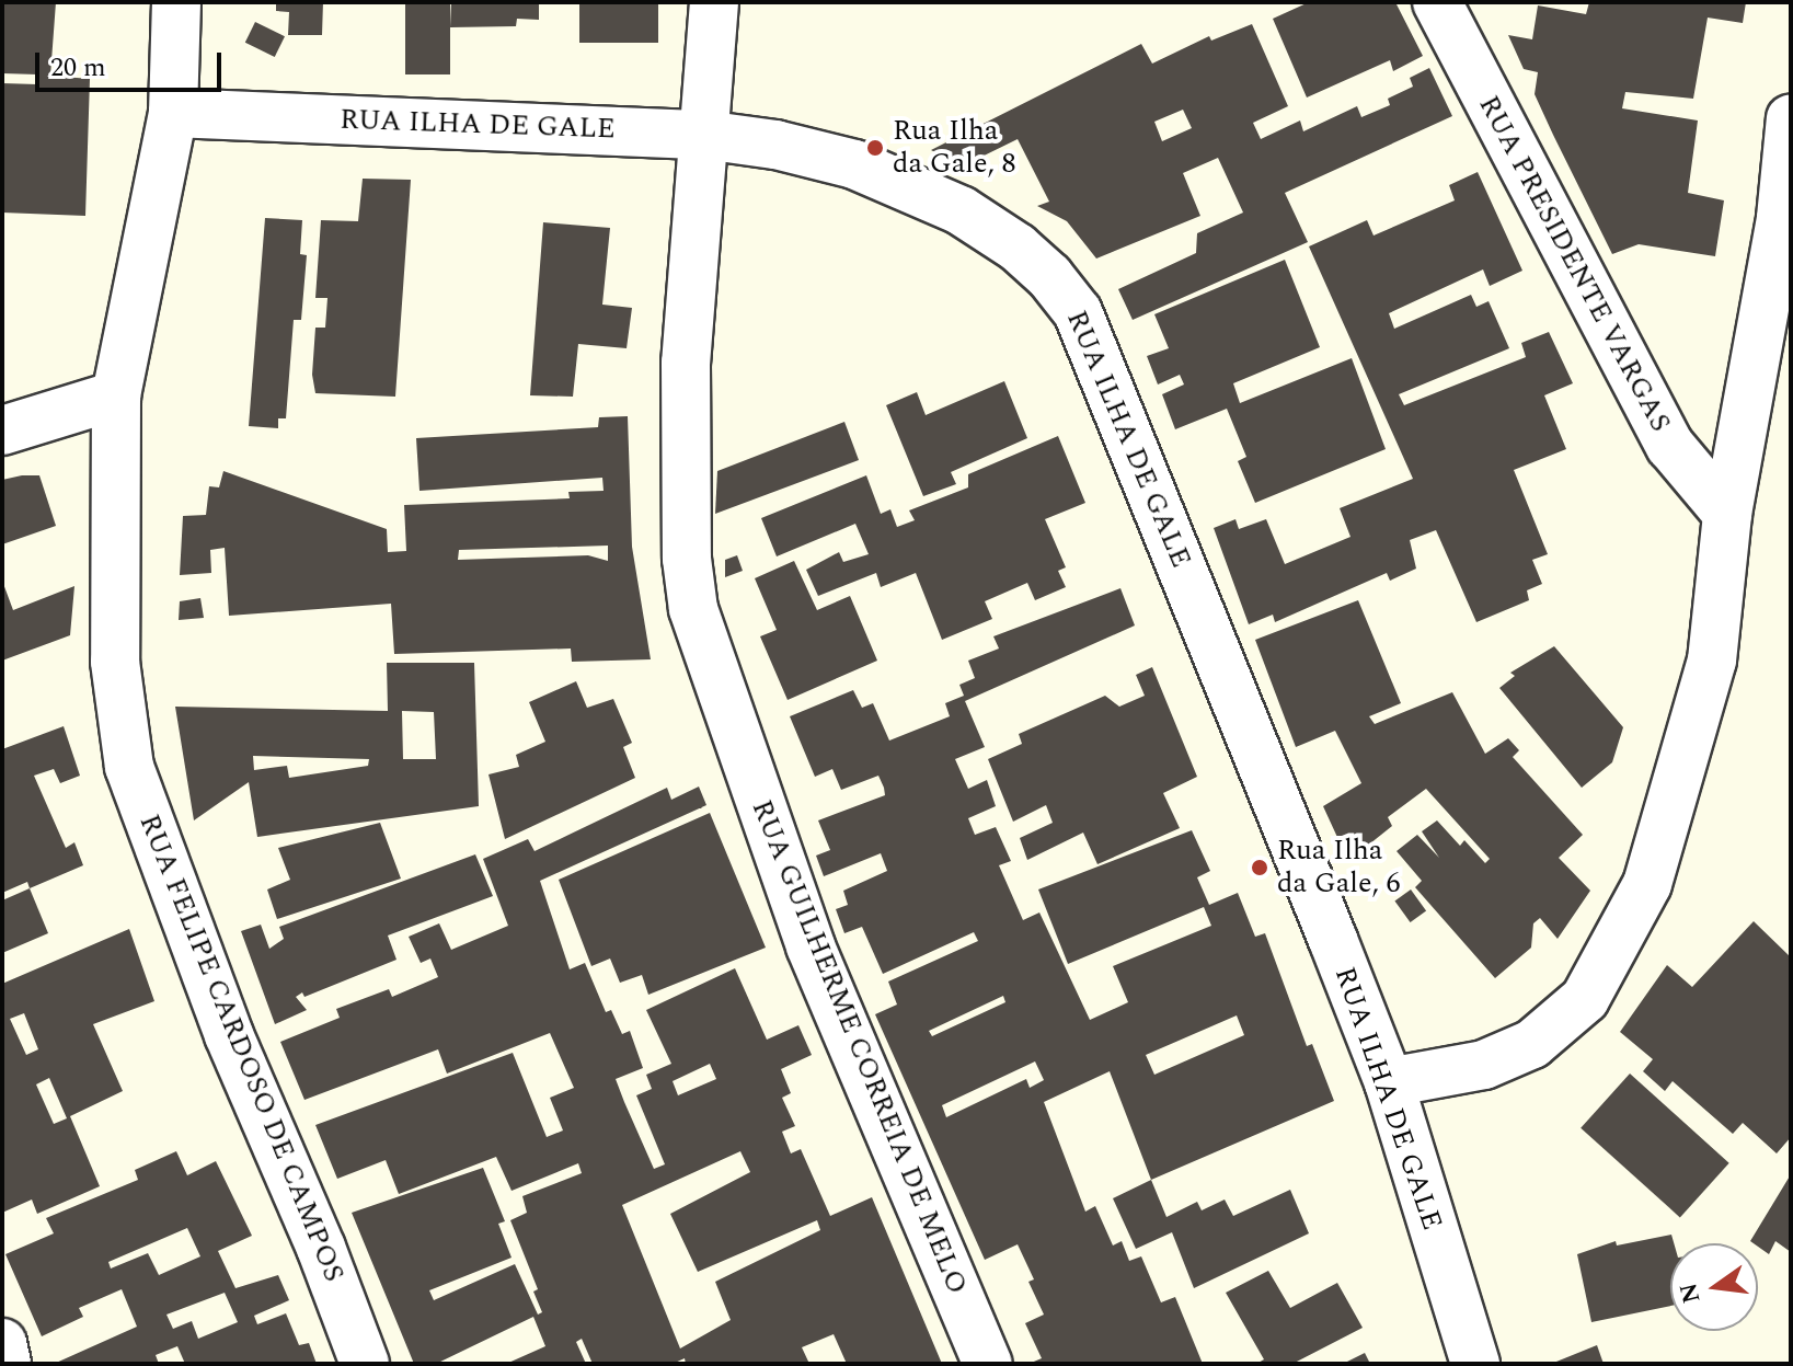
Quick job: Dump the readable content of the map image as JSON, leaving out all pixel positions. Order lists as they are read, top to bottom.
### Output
{
  "streets": {
    "street": [
      "RUA ILHA DE GALE",
      "RUA PRESIDENTE VARGAS",
      "RUA GUILHERME CORREIA DE MELO",
      "RUA FELIPE CARDOSO DE CAMPOS"
    ]
  },
  "crossings": [
    ["RUA ILHA DE GALE", "RUA GUILHERME CORREIA DE MELO"],
    ["RUA ILHA DE GALE", "RUA FELIPE CARDOSO DE CAMPOS"]
  ],
  "places": ["Rua Ilha da Gale, 8", "Rua Ilha da Gale, 6"],
  "scale_bar": "20 m",
  "north": "left"
}
